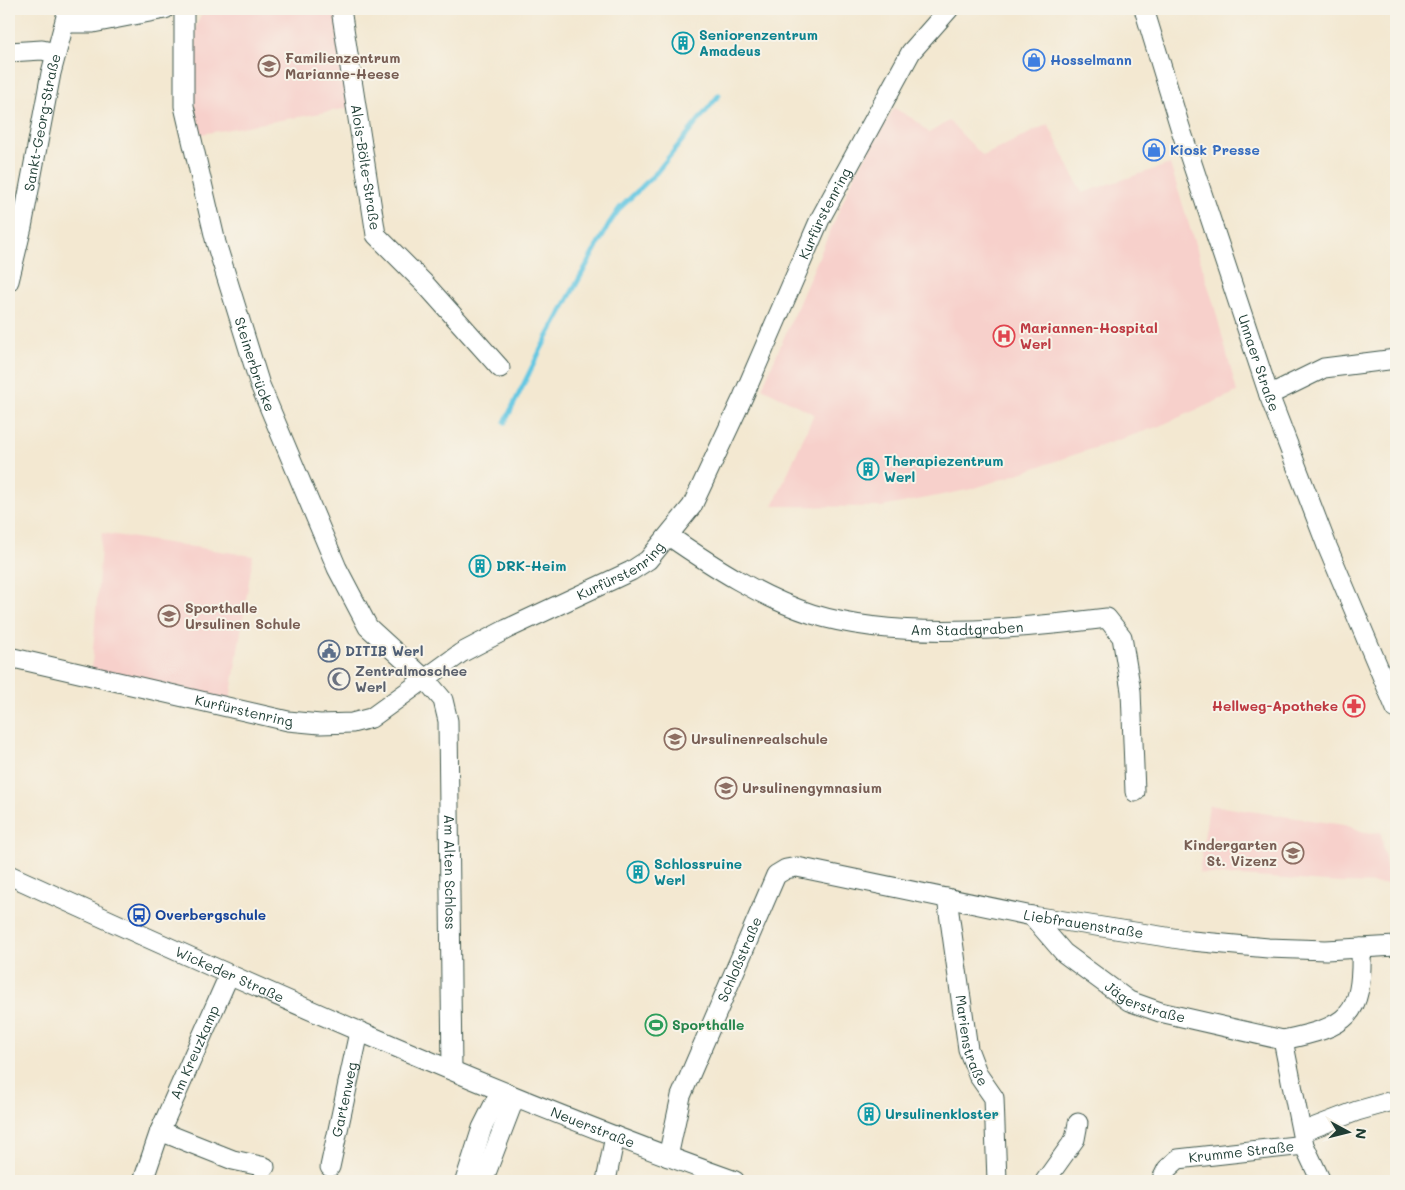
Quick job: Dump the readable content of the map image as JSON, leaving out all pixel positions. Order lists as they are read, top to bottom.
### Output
{
  "streets": {
    "street": [
      "Sankt-Georg-Straße",
      "Alois-Bölte-Straße",
      "Kurfürstenring",
      "Unnaer Straße",
      "Steinerbrücke",
      "Am Stadtgraben",
      "Am Alten Schloss",
      "Liebfrauenstraße",
      "Schloßstraße",
      "Wickeder Straße",
      "Jägerstraße",
      "Marienstraße",
      "Am Kreuzkamp",
      "Gartenweg",
      "Neuerstraße",
      "Krumme Straße"
    ]
  },
  "crossings": [
    ["Kurfürstenring", "Steinerbrücke"],
    ["Kurfürstenring", "Am Stadtgraben"],
    ["Kurfürstenring", "Am Alten Schloss"],
    ["Steinerbrücke", "Am Alten Schloss"],
    ["Am Alten Schloss", "Wickeder Straße"],
    ["Am Alten Schloss", "Neuerstraße"],
    ["Liebfrauenstraße", "Schloßstraße"],
    ["Liebfrauenstraße", "Jägerstraße"],
    ["Liebfrauenstraße", "Marienstraße"],
    ["Schloßstraße", "Neuerstraße"],
    ["Wickeder Straße", "Am Kreuzkamp"],
    ["Wickeder Straße", "Gartenweg"],
    ["Wickeder Straße", "Neuerstraße"]
  ],
  "places": {
    "building": [
      "Seniorenzentrum Amadeus",
      "Therapiezentrum Werl",
      "DRK-Heim",
      "Schlossruine Werl",
      "Ursulinenkloster"
    ],
    "shop": ["Hosselmann", "Kiosk Presse"],
    "school or university": [
      "Familienzentrum Marianne-Heese",
      "Sporthalle Ursulinen Schule",
      "Ursulinenrealschule",
      "Ursulinengymnasium",
      "Kindergarten St. Vizenz"
    ],
    "hospital": ["Mariannen-Hospital Werl"],
    "public building": ["DITIB Werl"],
    "mosque": ["Zentralmoschee Werl"],
    "pharmacy": ["Hellweg-Apotheke"],
    "bus stop": ["Overbergschule"],
    "sports": ["Sporthalle"]
  },
  "north": "right"
}
